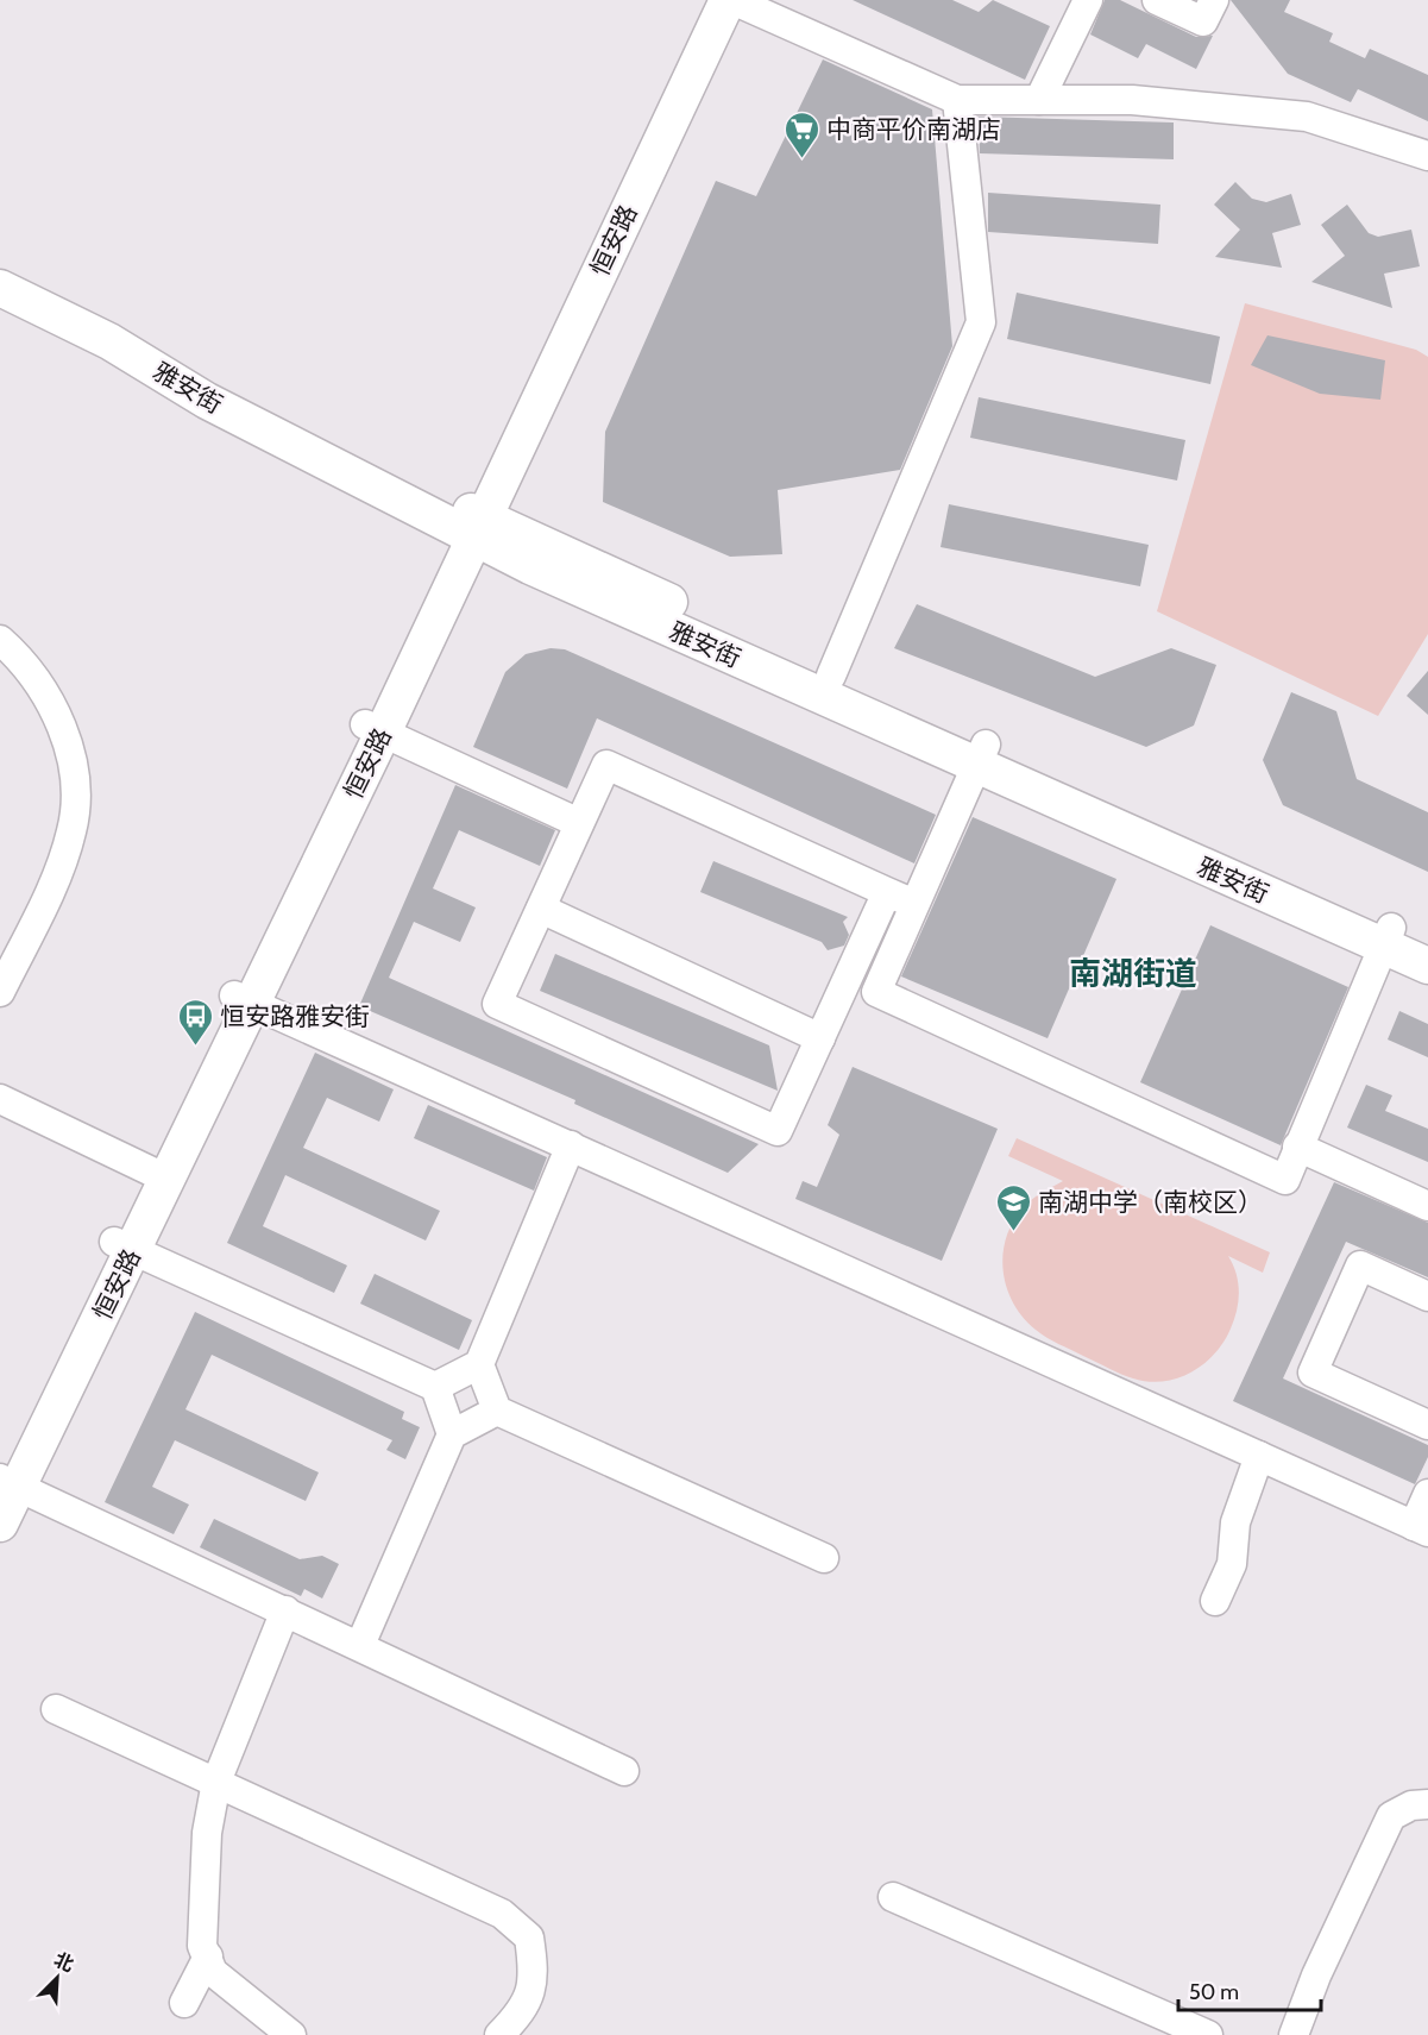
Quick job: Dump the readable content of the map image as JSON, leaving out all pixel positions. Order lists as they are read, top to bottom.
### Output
{
  "streets": {
    "main road": ["恒安路", "雅安街"]
  },
  "crossings": [
    ["恒安路", "雅安街"]
  ],
  "districts": ["南湖街道"],
  "places": {
    "supermarket": ["中商平价南湖店"],
    "bus stop": ["恒安路雅安街"],
    "school or university": ["南湖中学（南校区）"]
  },
  "scale_bar": "50 m",
  "north": "top right"
}
